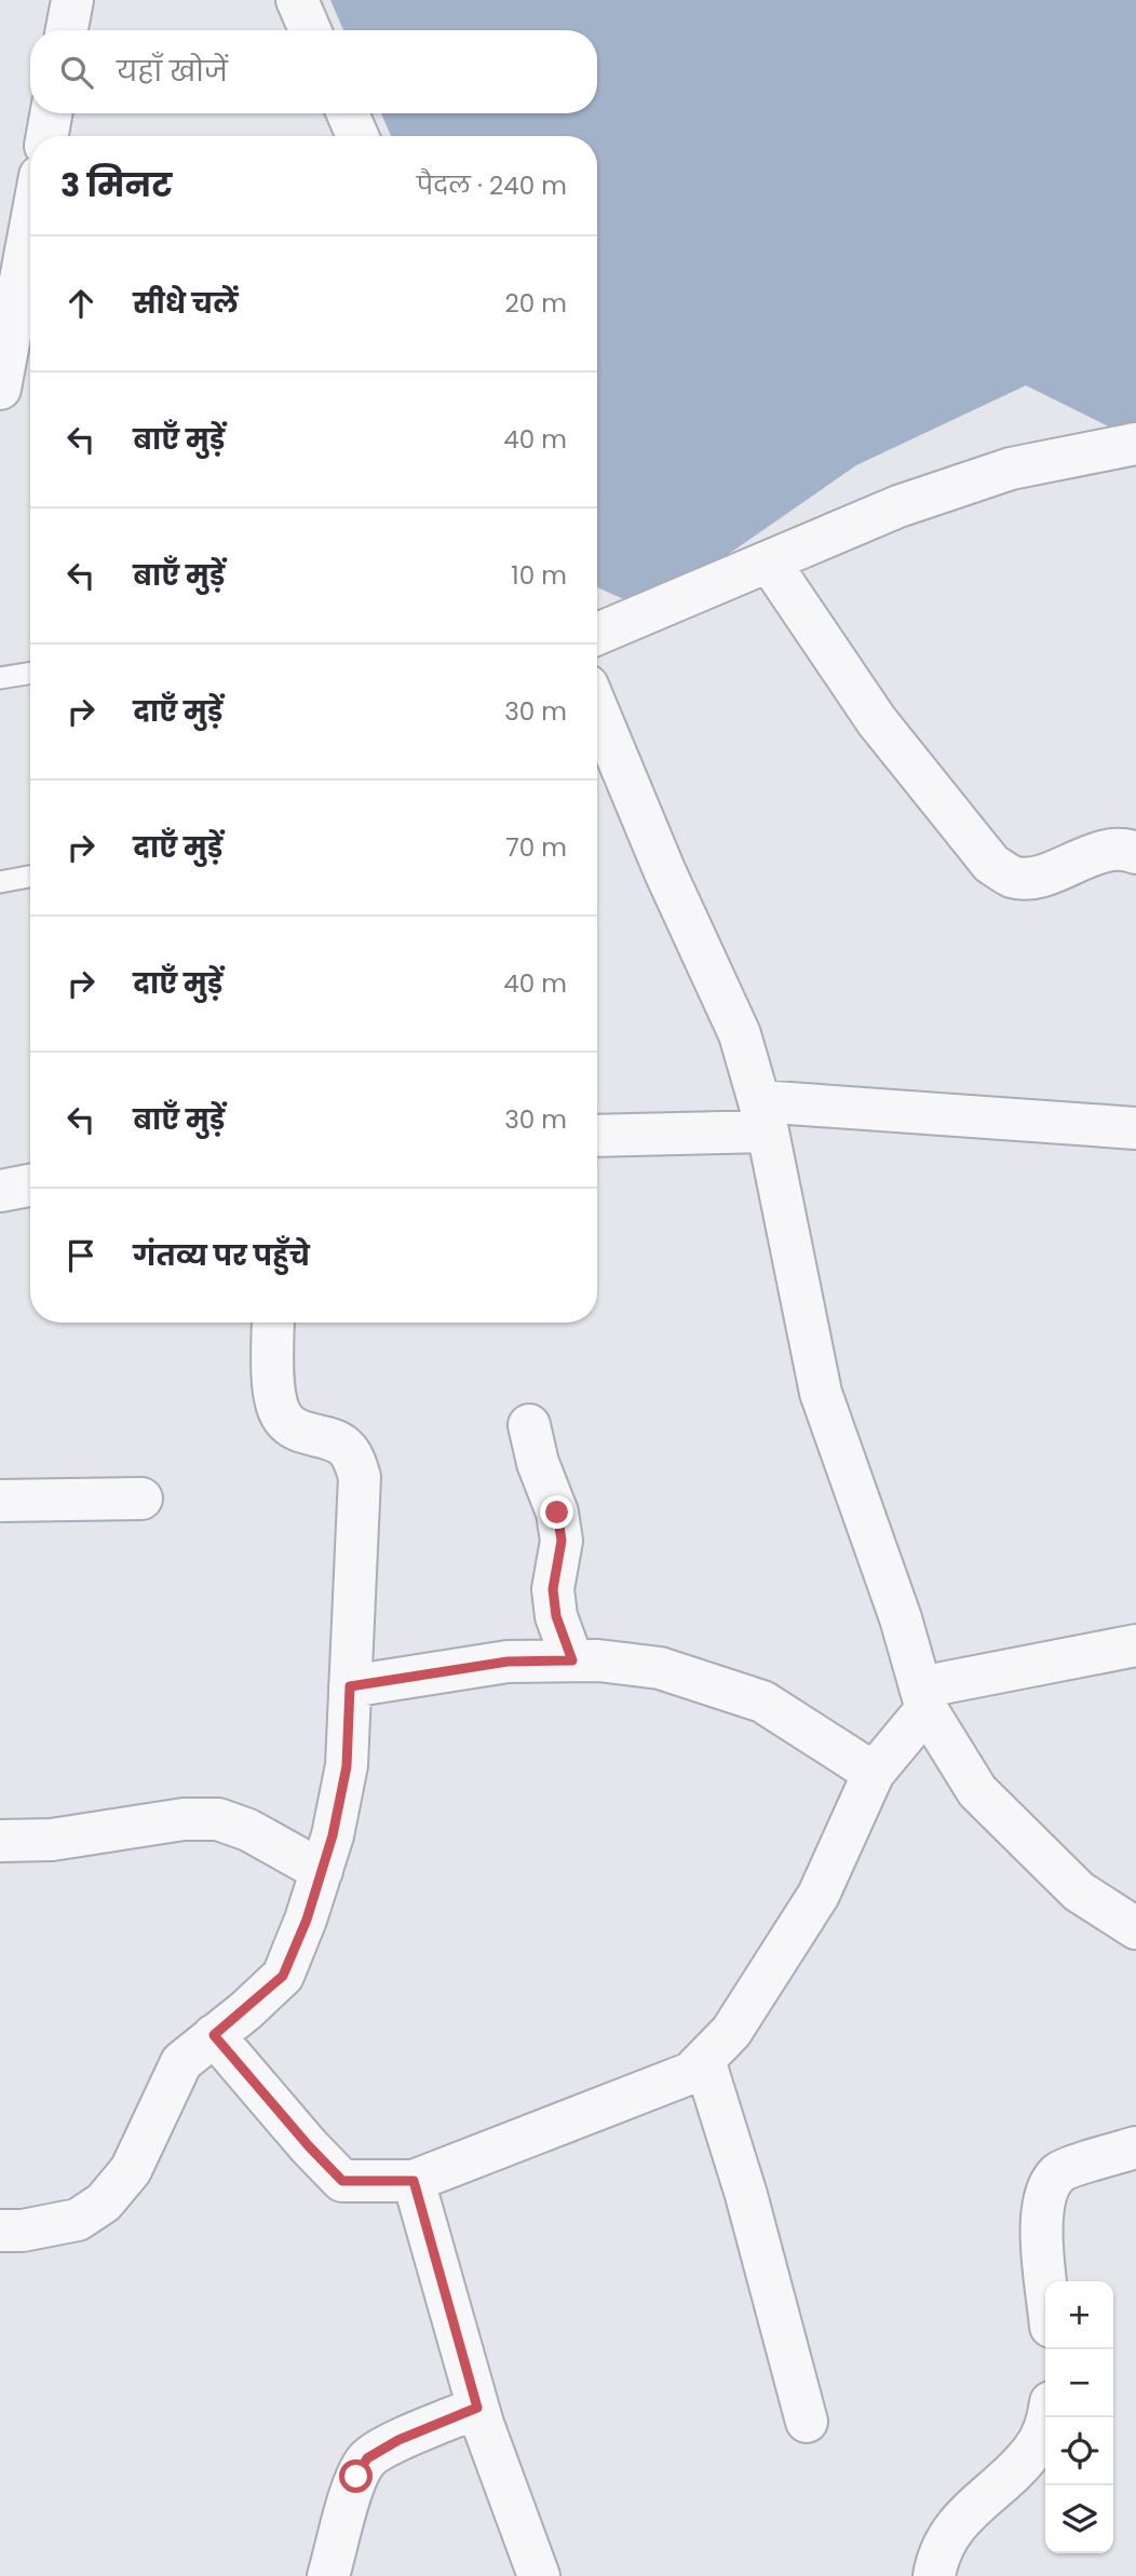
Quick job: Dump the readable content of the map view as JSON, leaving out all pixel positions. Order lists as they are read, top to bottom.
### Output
{
  "page": {
    "search": "यहाँ खोजें",
    "heading": ["3 मिनट", "पैदल · 240 m"],
    "list": [
      ["सीधे चलें", "20 m"],
      ["बाएँ मुड़ें", "40 m"],
      ["बाएँ मुड़ें", "10 m"],
      ["दाएँ मुड़ें", "30 m"],
      ["दाएँ मुड़ें", "70 m"],
      ["दाएँ मुड़ें", "40 m"],
      ["बाएँ मुड़ें", "30 m"],
      "गंतव्य पर पहुँचे"
    ],
    "map_buttons": ["+", "−"]
  }
}
